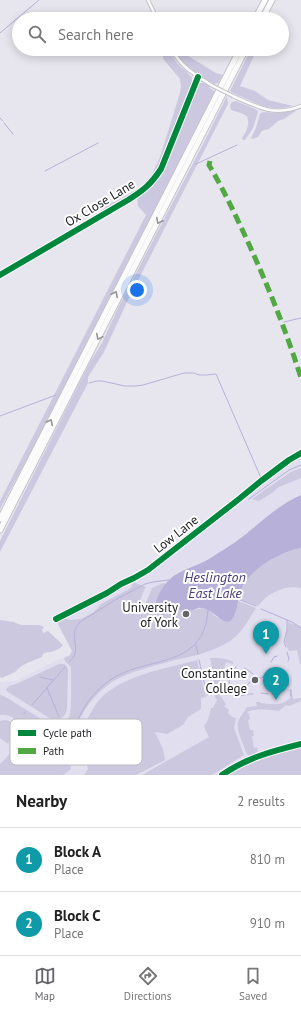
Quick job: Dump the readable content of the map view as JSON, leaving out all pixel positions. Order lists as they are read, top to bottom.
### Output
{
  "streets": {
    "street": ["Ox Close Lane", "Low Lane"]
  },
  "water": ["Heslington East Lake"],
  "places": ["University of York", "Constantine College"],
  "legend": ["Cycle path", "Path"],
  "page": {
    "search": "Search here",
    "pins": ["1", "2"],
    "heading": ["Nearby", "2 results"],
    "list": [
      {
        "mark": "1",
        "name": "Block A",
        "note": "Place",
        "value": "810 m"
      },
      {
        "mark": "2",
        "name": "Block C",
        "note": "Place",
        "value": "910 m"
      }
    ],
    "nav": ["Map", "Directions", "Saved"]
  }
}
